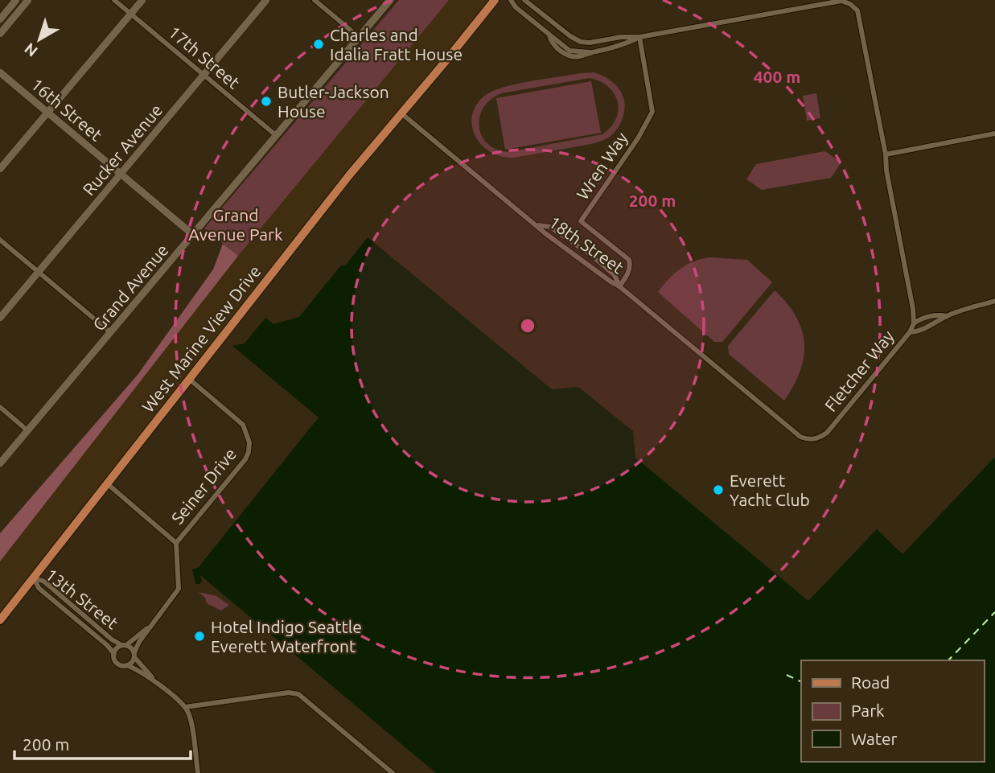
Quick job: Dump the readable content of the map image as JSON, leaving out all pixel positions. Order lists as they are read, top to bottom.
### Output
{
  "streets": {
    "main road": ["West Marine View Drive"],
    "street": [
      "17th Street",
      "16th Street",
      "Rucker Avenue",
      "Wren Way",
      "18th Street",
      "Grand Avenue",
      "Fletcher Way",
      "Seiner Drive",
      "13th Street"
    ]
  },
  "crossings": [
    ["17th Street", "Rucker Avenue"],
    ["17th Street", "Grand Avenue"],
    ["16th Street", "Rucker Avenue"],
    ["16th Street", "Grand Avenue"],
    ["Wren Way", "18th Street"],
    ["Wren Way", "Fletcher Way"],
    ["18th Street", "West Marine View Drive"],
    ["18th Street", "Fletcher Way"],
    ["West Marine View Drive", "Seiner Drive"],
    ["West Marine View Drive", "13th Street"],
    ["Seiner Drive", "13th Street"]
  ],
  "parks": ["Grand Avenue Park"],
  "places": [
    "Charles and Idalia Fratt House",
    "Butler-Jackson House",
    "Everett Yacht Club",
    "Hotel Indigo Seattle Everett Waterfront"
  ],
  "legend": ["Road", "Park", "Water"],
  "scale_bar": "200 m",
  "north": "bottom left",
  "rings": ["400 m", "200 m"]
}
